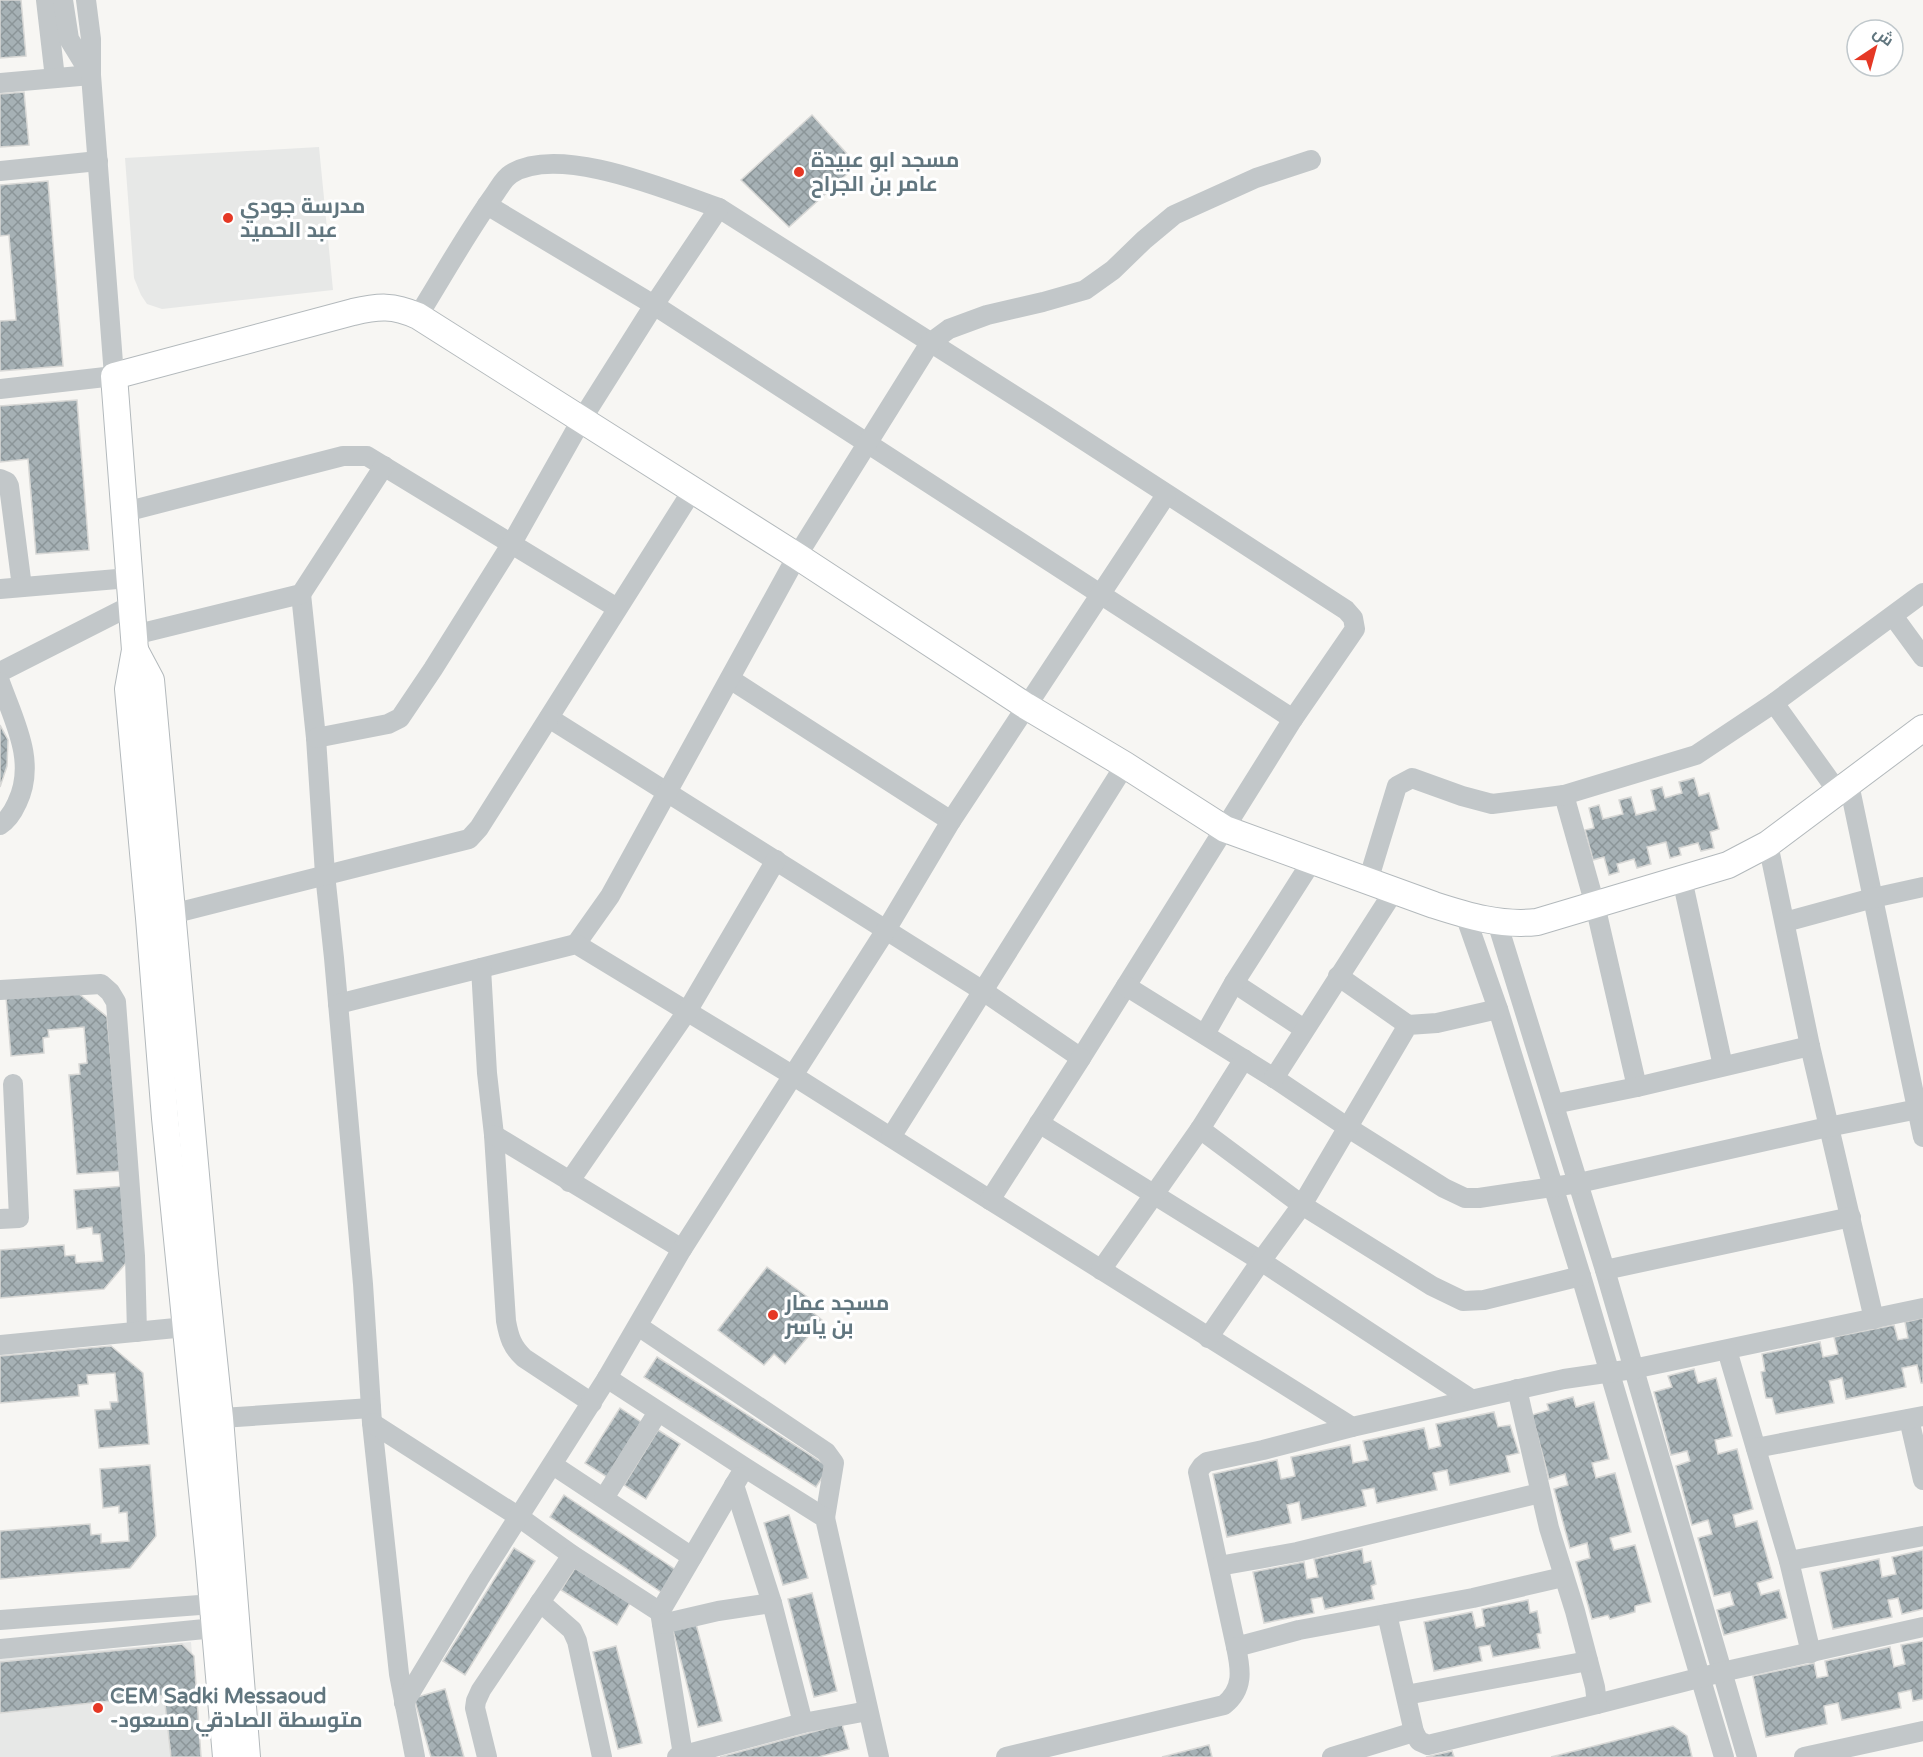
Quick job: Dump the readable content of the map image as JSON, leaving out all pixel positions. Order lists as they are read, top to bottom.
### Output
{
  "places": [
    "مسجد ابو عبيدة عامر بن الجراح",
    "مدرسة جودي عبد الحميد",
    "مسجد عمار بن ياسر",
    "CEM Sadki Messaoud -متوسطة الصادقي مسعود"
  ],
  "north": "top right"
}
